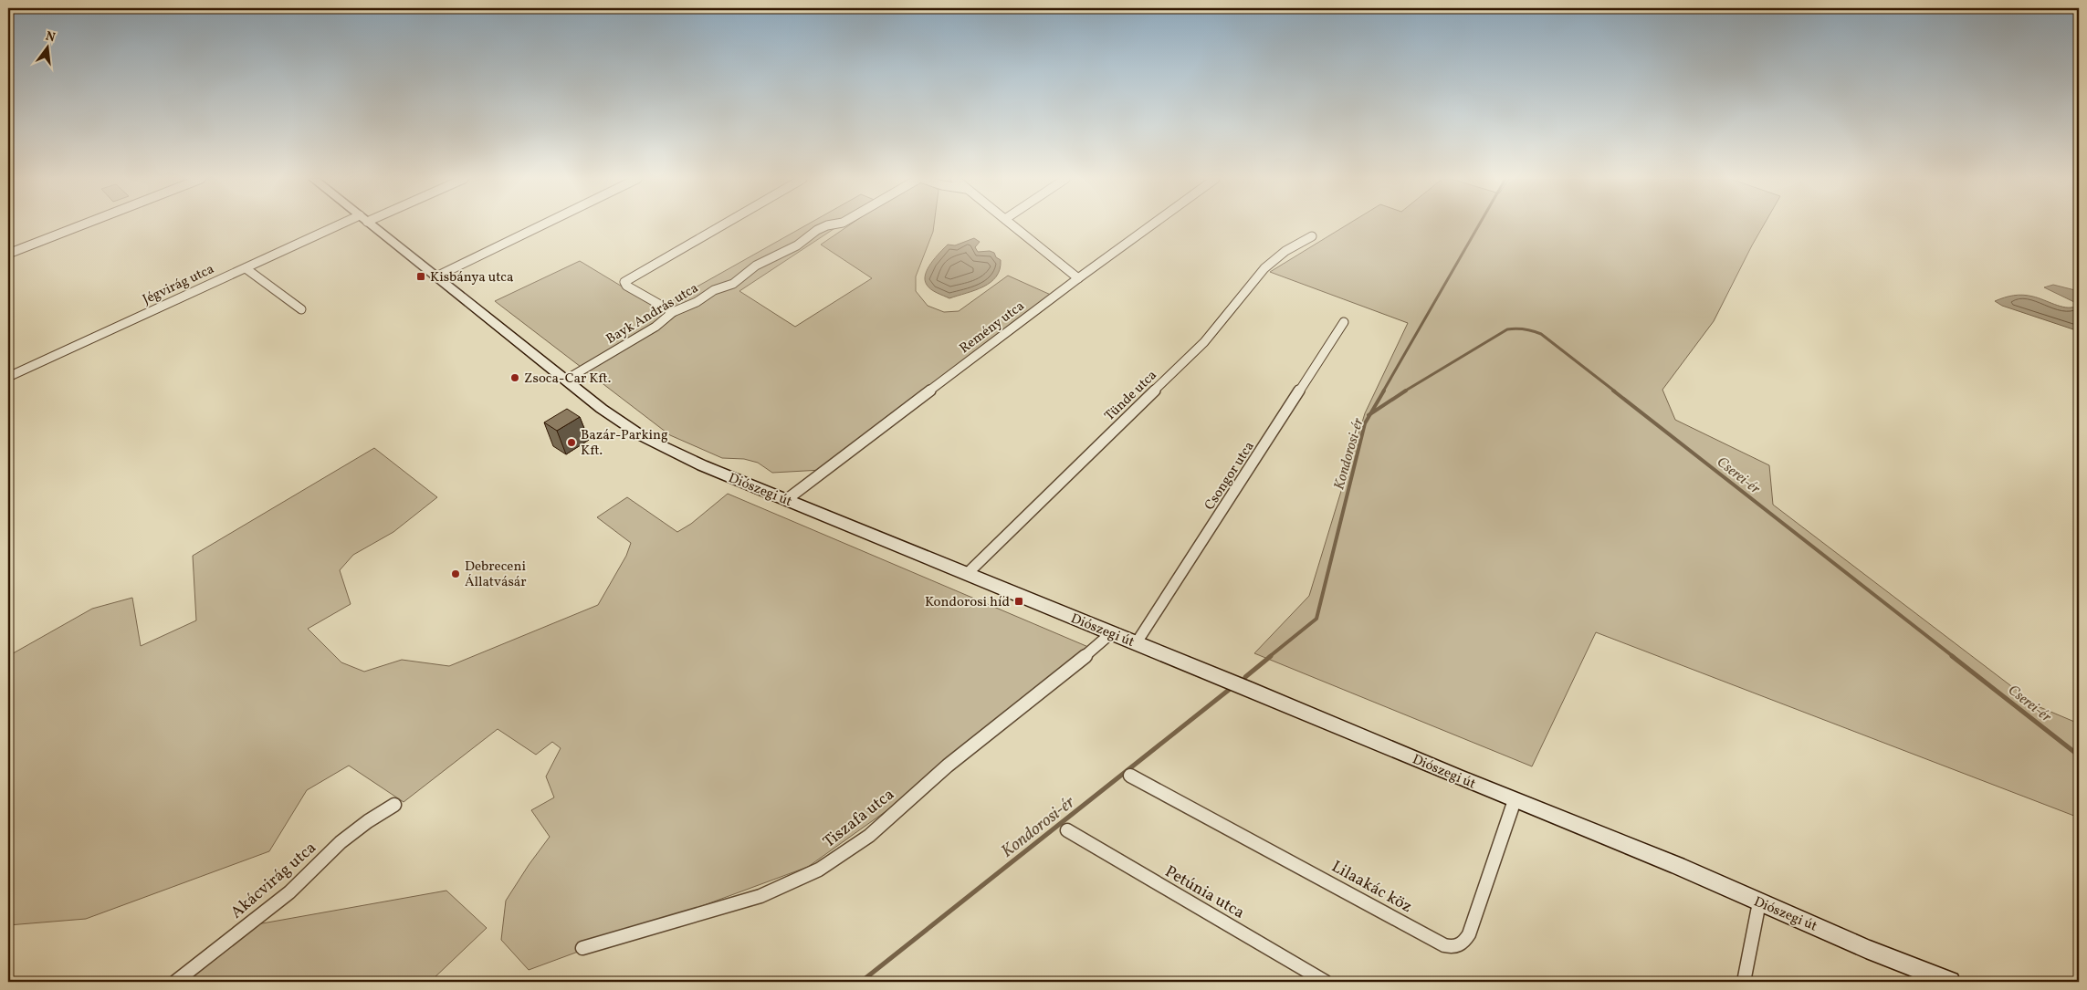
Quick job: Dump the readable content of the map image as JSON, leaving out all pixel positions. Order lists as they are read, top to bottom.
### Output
{
  "streets": {
    "main road": ["Diószegi út"],
    "street": [
      "Jégvirág utca",
      "Bayk András utca",
      "Remény utca",
      "Tünde utca",
      "Csongor utca",
      "Tiszafa utca",
      "Akácvirág utca",
      "Lilaakác köz",
      "Petúnia utca"
    ]
  },
  "crossings": [
    ["Bayk András utca", "Diószegi út"],
    ["Remény utca", "Diószegi út"],
    ["Tünde utca", "Diószegi út"],
    ["Csongor utca", "Diószegi út"],
    ["Diószegi út", "Tiszafa utca"],
    ["Diószegi út", "Lilaakác köz"]
  ],
  "water": ["Kondorosi-ér", "Cserei-ér"],
  "places": {
    "transit": ["Kisbánya utca", "Kondorosi híd"],
    "other": ["Zsoca-Car Kft.", "Bazár-Parking Kft.", "Debreceni Állatvásár"]
  },
  "north": "top"
}
